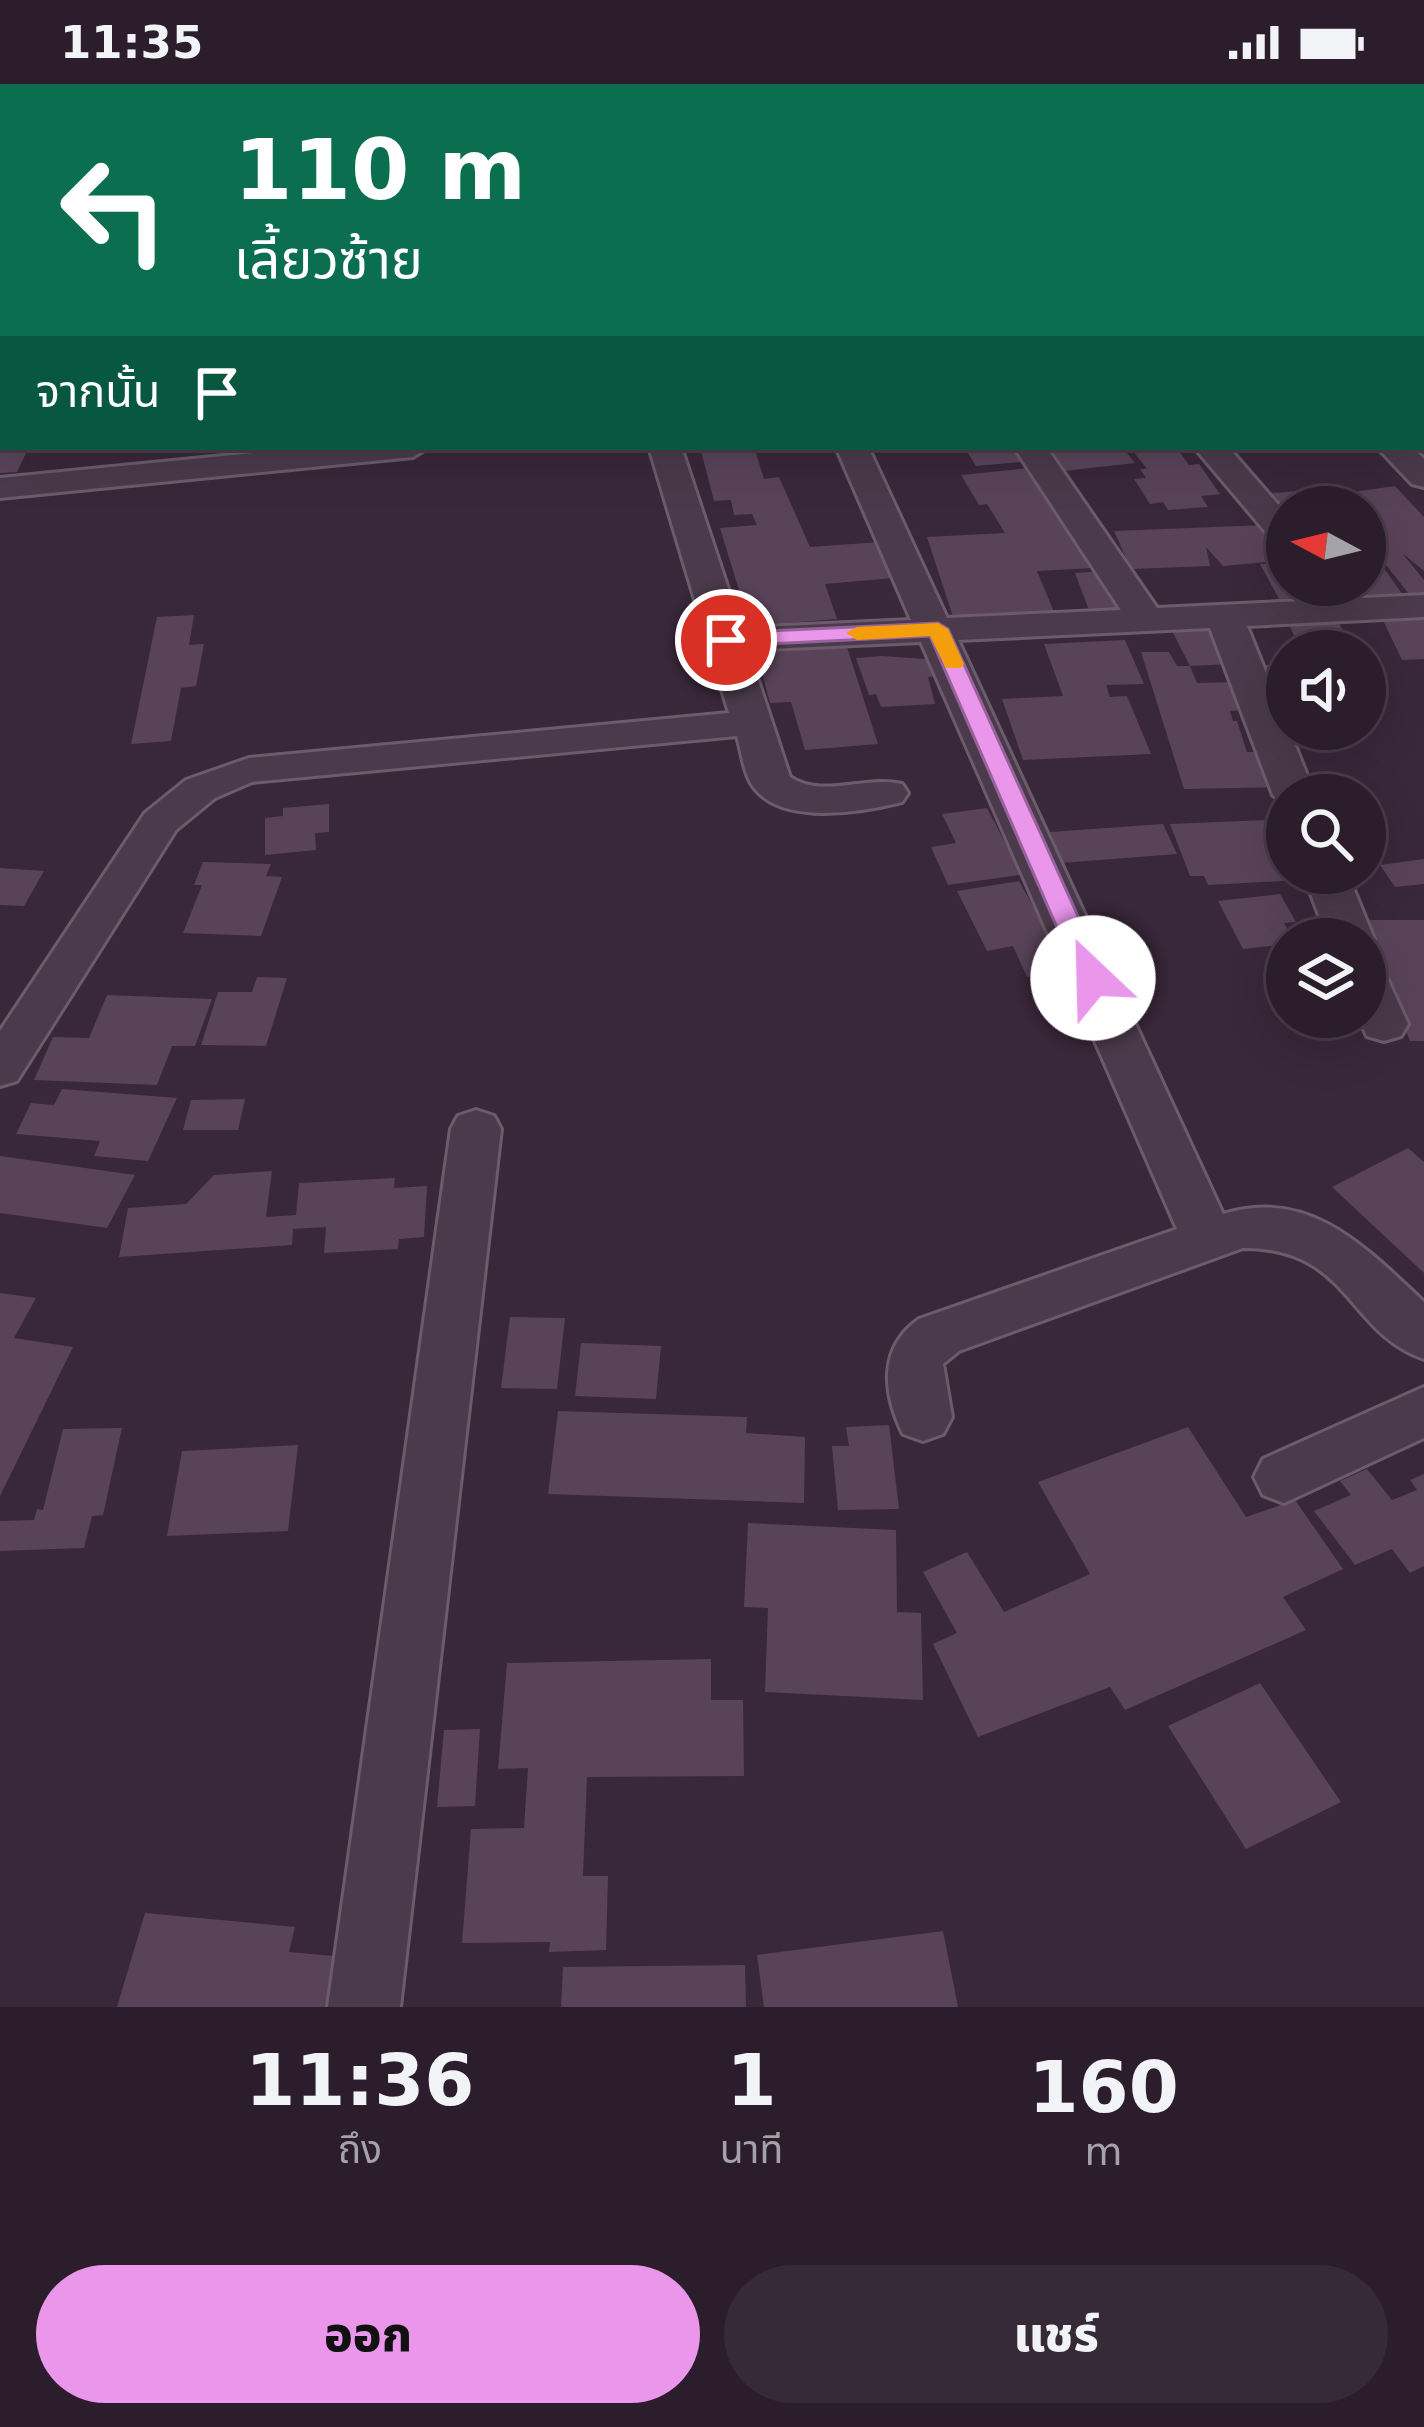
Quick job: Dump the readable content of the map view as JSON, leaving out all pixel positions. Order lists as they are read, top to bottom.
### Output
{
  "north": "left",
  "page": {
    "status": "11:35",
    "turn": ["110 m", "เลี้ยวซ้าย"],
    "then": "จากนั้น",
    "eta": [
      "11:36",
      "ถึง",
      "1",
      "นาที",
      "160",
      "m"
    ],
    "buttons": ["ออก", "แชร์"]
  }
}
